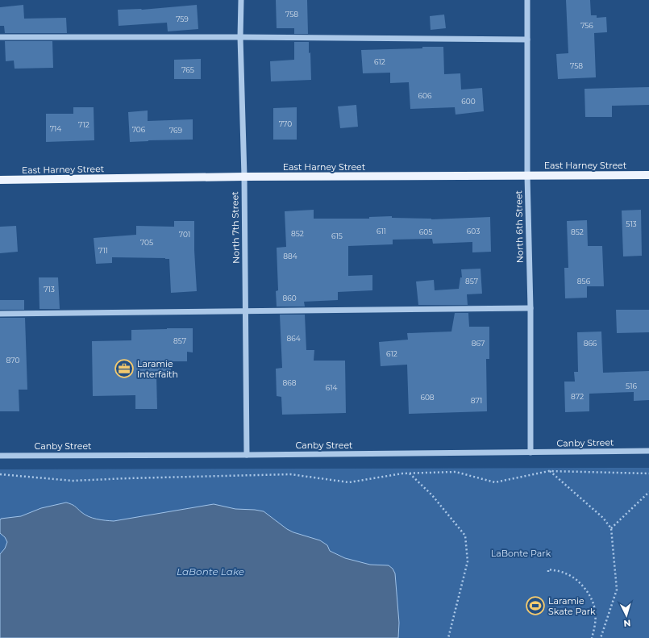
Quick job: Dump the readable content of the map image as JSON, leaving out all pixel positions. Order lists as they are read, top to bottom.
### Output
{
  "streets": {
    "main road": ["East Harney Street"],
    "street": ["North 6th Street", "North 7th Street", "Canby Street"]
  },
  "crossings": [
    ["East Harney Street", "North 6th Street"],
    ["East Harney Street", "North 7th Street"],
    ["North 6th Street", "Canby Street"],
    ["North 7th Street", "Canby Street"]
  ],
  "water": ["LaBonte Lake"],
  "parks": ["LaBonte Park"],
  "places": {
    "office": ["Laramie Interfaith"],
    "sports": ["Laramie Skate Park"]
  },
  "house_numbers": [
    "758",
    "759",
    "756",
    "612",
    "758",
    "765",
    "606",
    "600",
    "770",
    "712",
    "714",
    "706",
    "769",
    "513",
    "611",
    "603",
    "605",
    "852",
    "852",
    "701",
    "615",
    "705",
    "711",
    "884",
    "857",
    "856",
    "713",
    "860",
    "864",
    "857",
    "867",
    "866",
    "612",
    "870",
    "868",
    "516",
    "614",
    "872",
    "608",
    "871"
  ],
  "north": "bottom"
}
